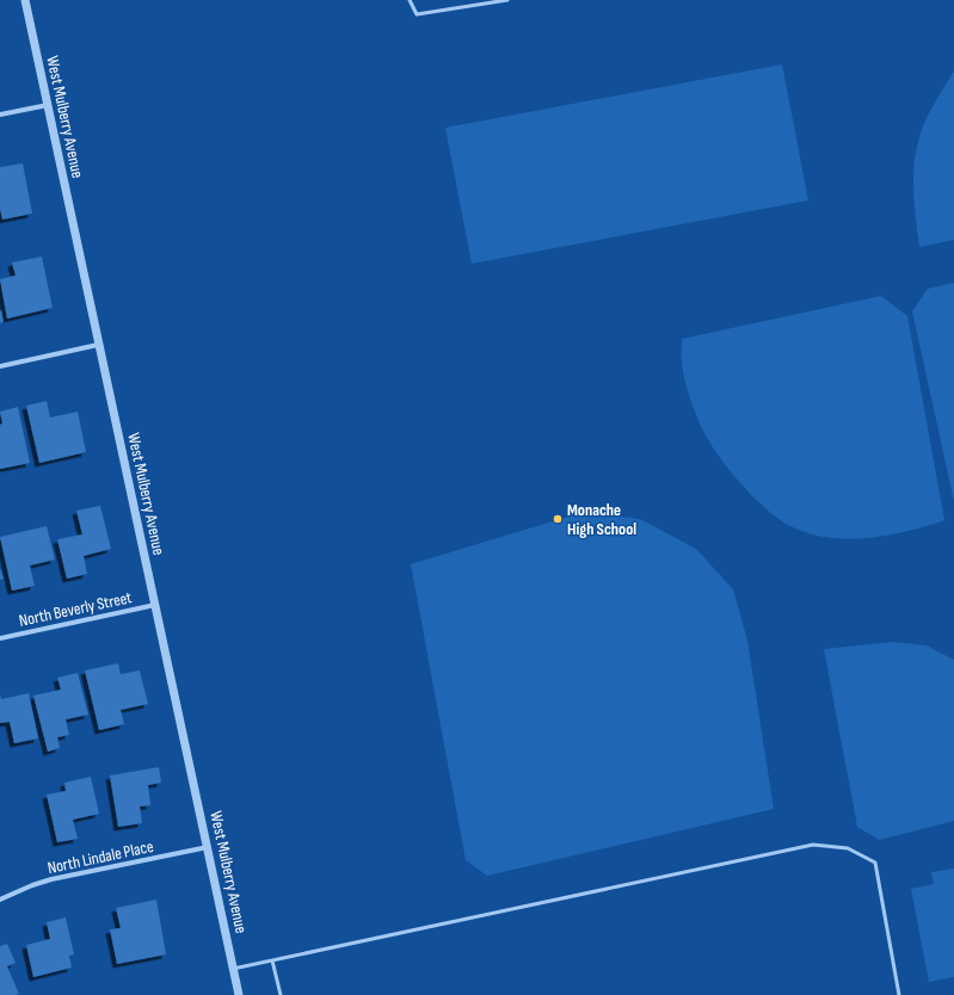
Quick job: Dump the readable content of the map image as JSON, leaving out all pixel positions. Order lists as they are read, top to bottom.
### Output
{
  "streets": {
    "street": ["West Mulberry Avenue", "North Beverly Street", "North Lindale Place"]
  },
  "crossings": [
    ["West Mulberry Avenue", "North Beverly Street"],
    ["West Mulberry Avenue", "North Lindale Place"]
  ],
  "places": ["Monache High School"]
}
